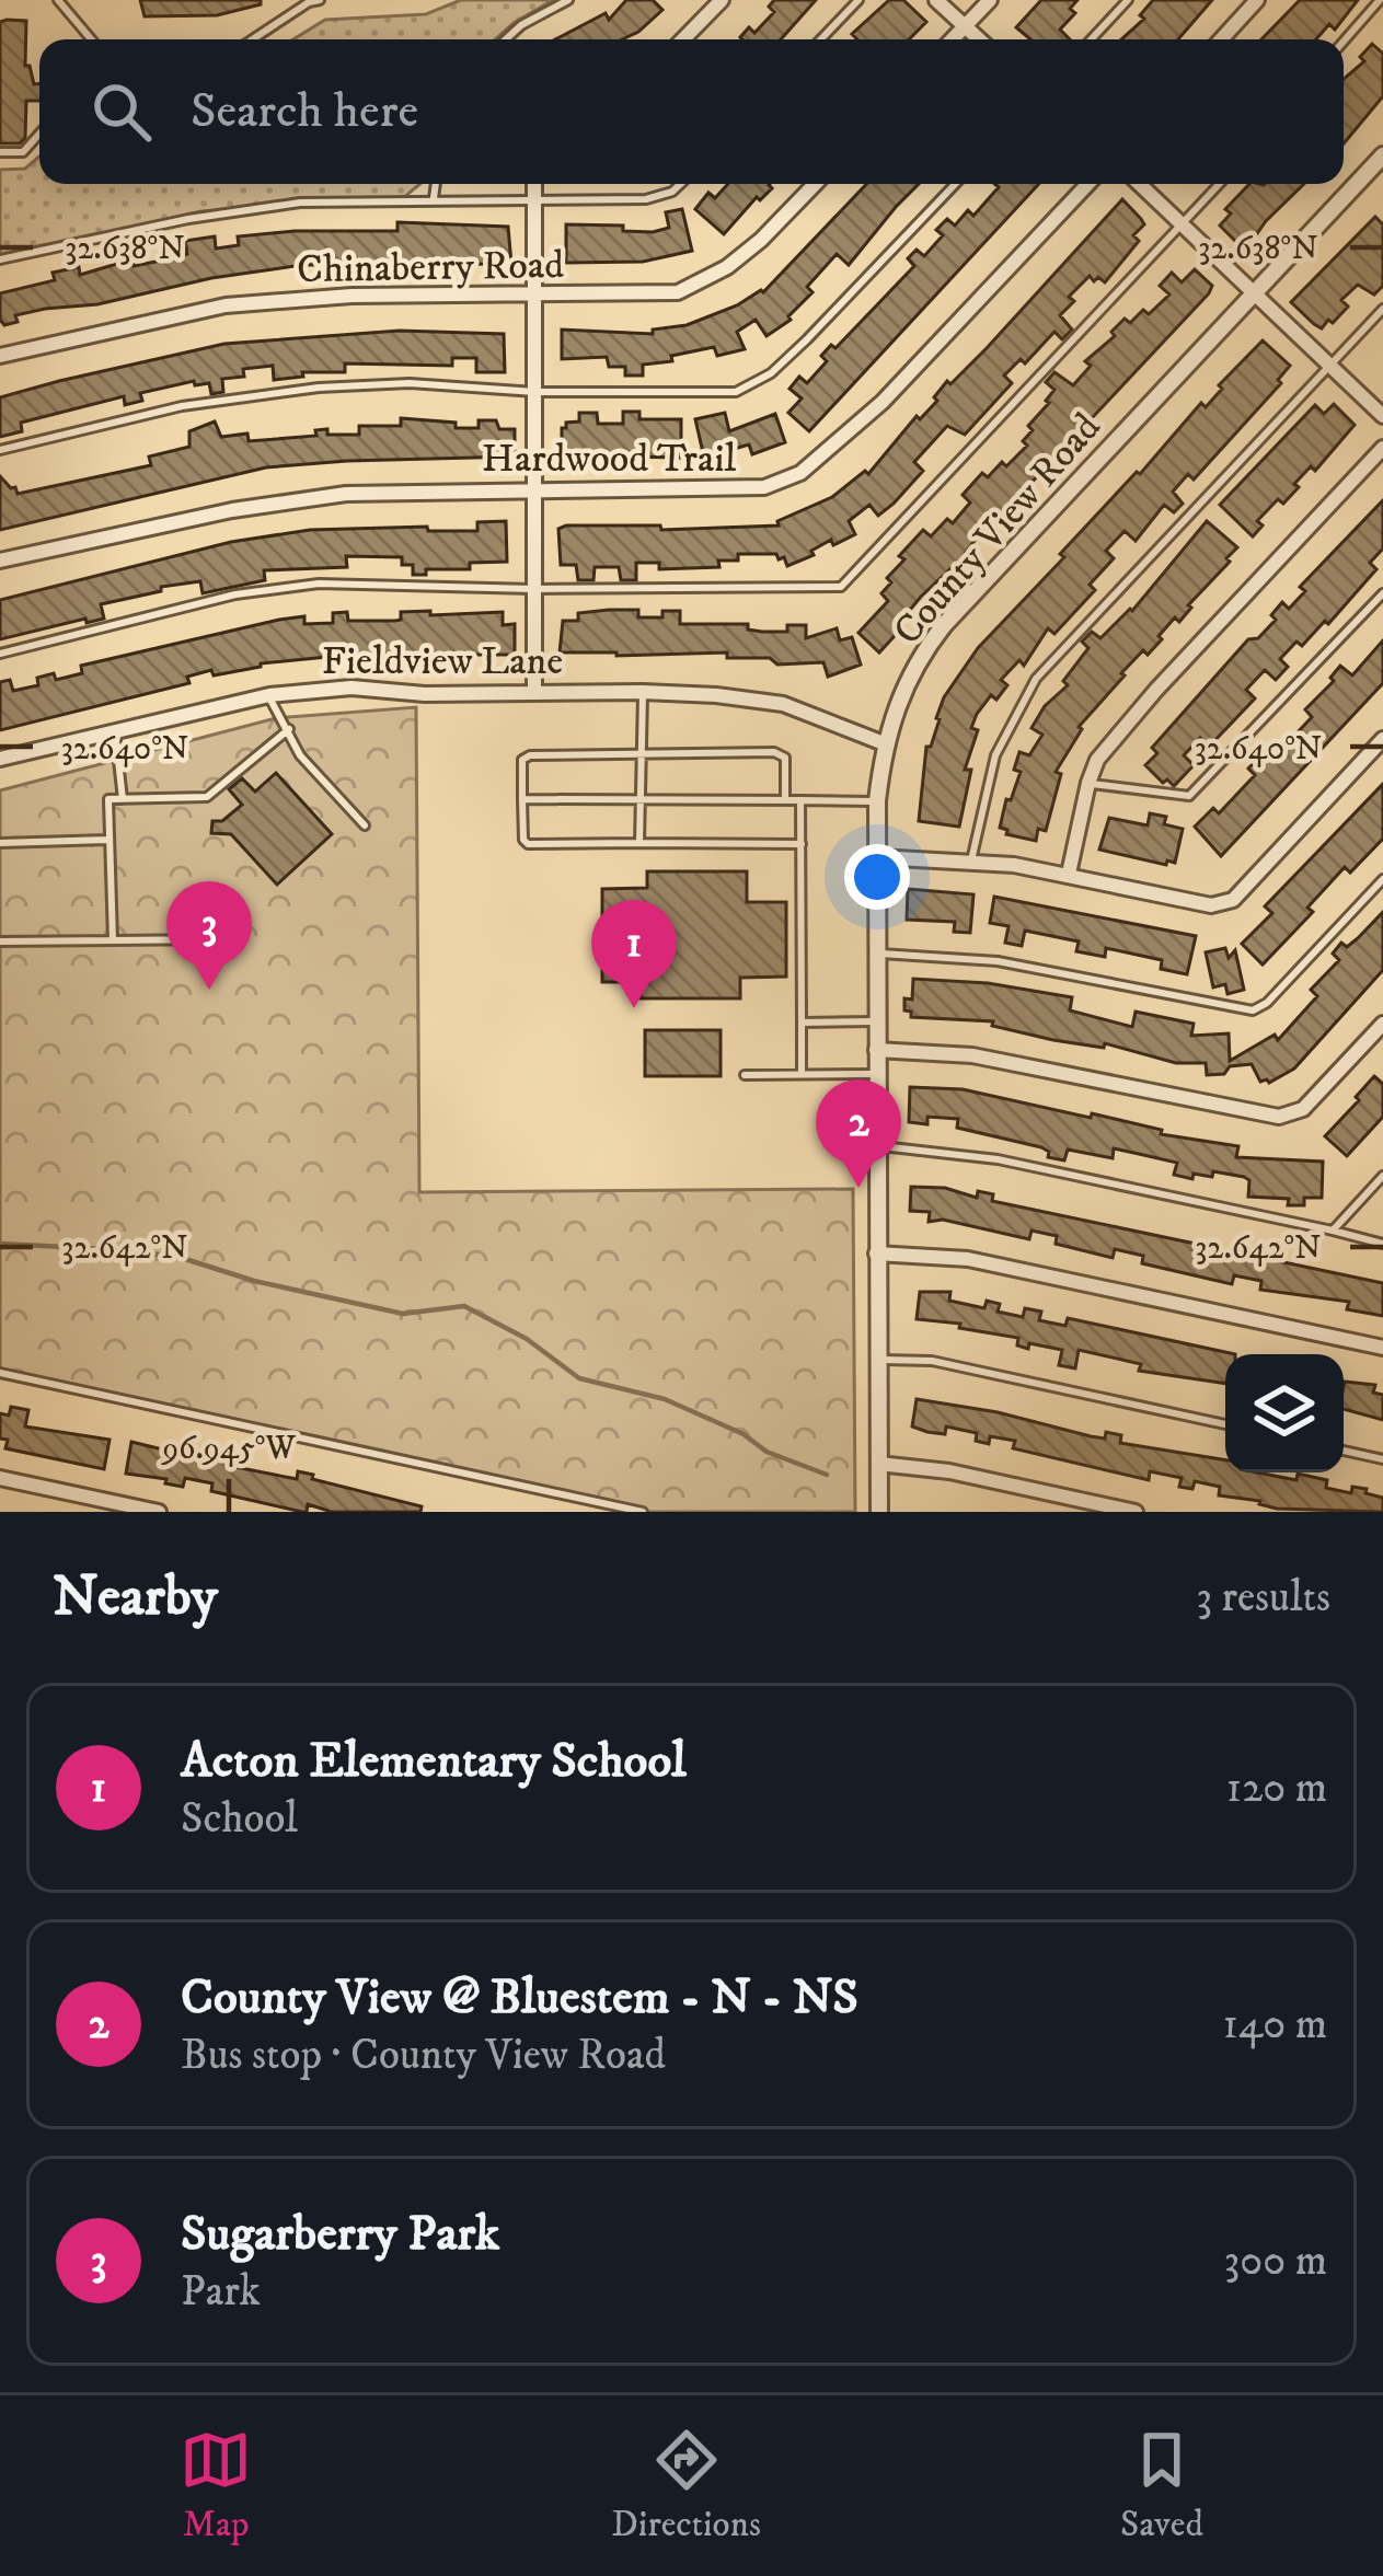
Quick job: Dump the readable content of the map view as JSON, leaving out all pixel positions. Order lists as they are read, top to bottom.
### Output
{
  "streets": {
    "street": [
      "Chinaberry Road",
      "Hardwood Trail",
      "County View Road",
      "Fieldview Lane"
    ]
  },
  "crossings": [
    ["County View Road", "Fieldview Lane"]
  ],
  "page": {
    "search": "Search here",
    "pins": ["3", "1", "2"],
    "heading": ["Nearby", "3 results"],
    "list": [
      {
        "mark": "1",
        "name": "Acton Elementary School",
        "note": "School",
        "value": "120 m"
      },
      {
        "mark": "2",
        "name": "County View @ Bluestem - N - NS",
        "note": "Bus stop · County View Road",
        "value": "140 m"
      },
      {
        "mark": "3",
        "name": "Sugarberry Park",
        "note": "Park",
        "value": "300 m"
      }
    ],
    "nav": ["Map", "Directions", "Saved"]
  },
  "coordinates": [
    "32.638°N",
    "32.640°N",
    "32.642°N",
    "96.945°W"
  ]
}
